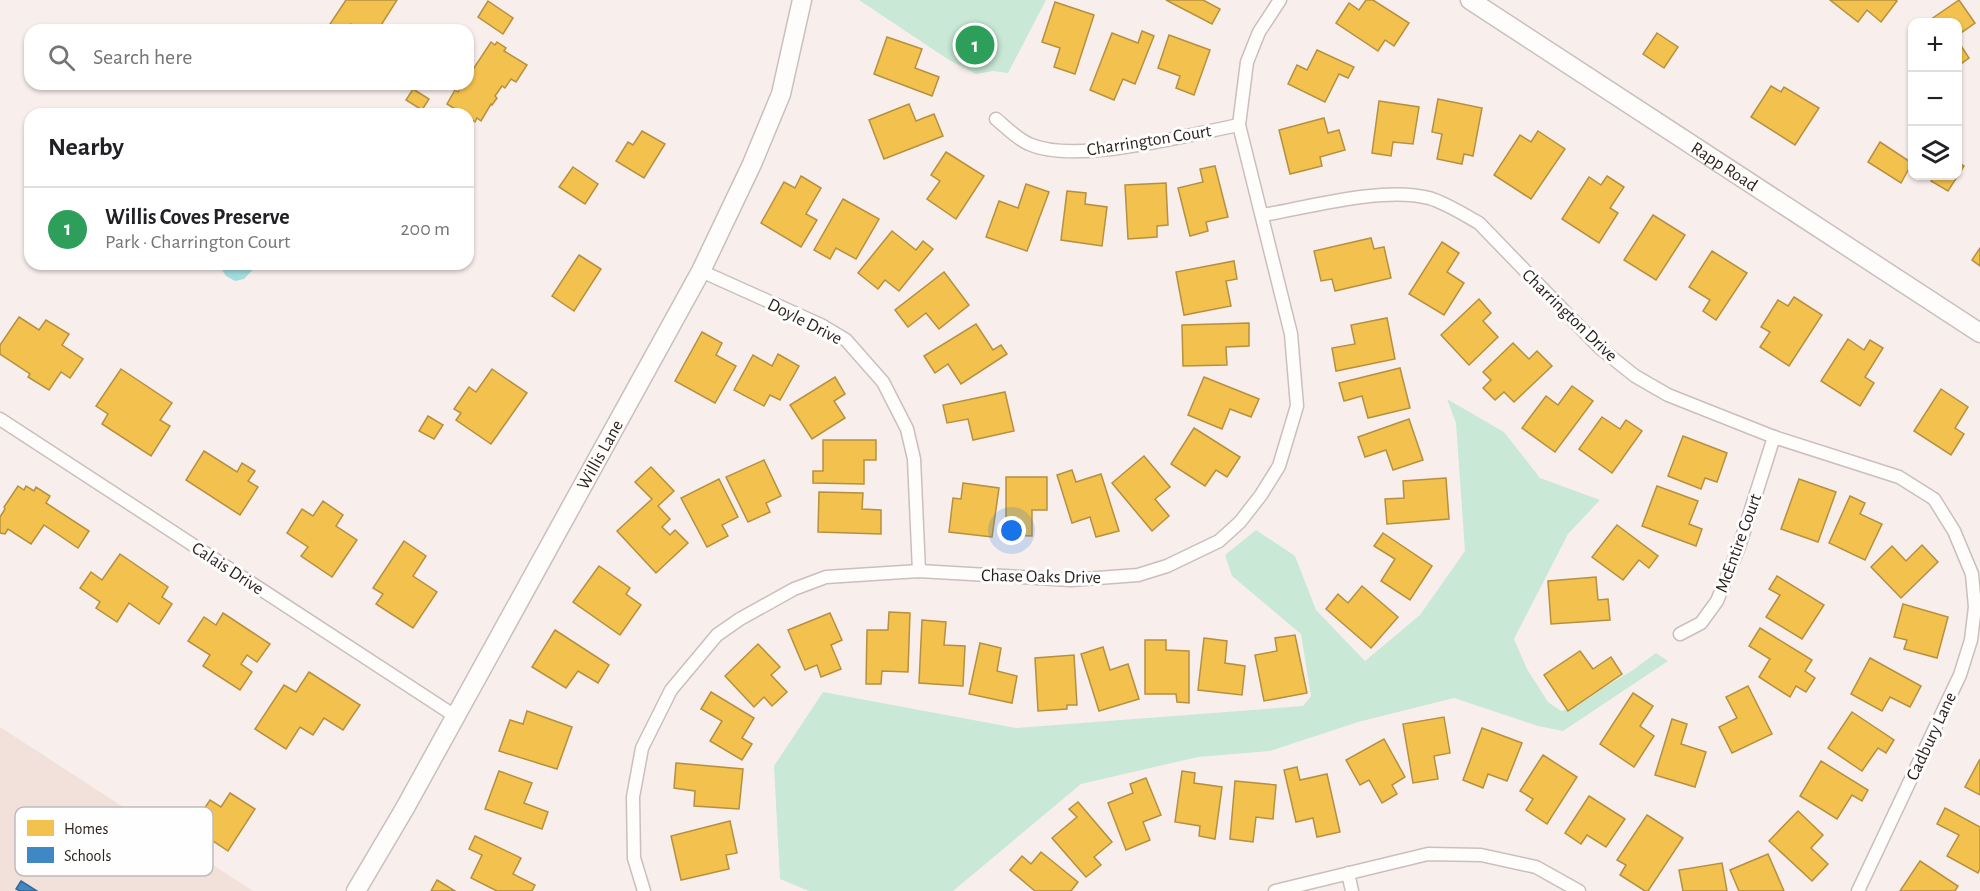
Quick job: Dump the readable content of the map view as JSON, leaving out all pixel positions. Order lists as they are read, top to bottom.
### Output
{
  "streets": {
    "street": [
      "Charrington Court",
      "Rapp Road",
      "Charrington Drive",
      "Doyle Drive",
      "Willis Lane",
      "McEntire Court",
      "Calais Drive",
      "Chase Oaks Drive",
      "Cadbury Lane"
    ]
  },
  "crossings": [
    ["Charrington Court", "Chase Oaks Drive"],
    ["Charrington Drive", "McEntire Court"],
    ["Charrington Drive", "Chase Oaks Drive"],
    ["Charrington Drive", "Cadbury Lane"],
    ["Doyle Drive", "Willis Lane"],
    ["Doyle Drive", "Chase Oaks Drive"],
    ["Willis Lane", "Calais Drive"]
  ],
  "legend": ["Homes", "Schools"],
  "page": {
    "map_buttons": ["+", "−"],
    "pins": "1",
    "search": "Search here",
    "heading": "Nearby",
    "list": [
      {
        "mark": "1",
        "name": "Willis Coves Preserve",
        "note": "Park · Charrington Court",
        "value": "200 m"
      }
    ]
  }
}
